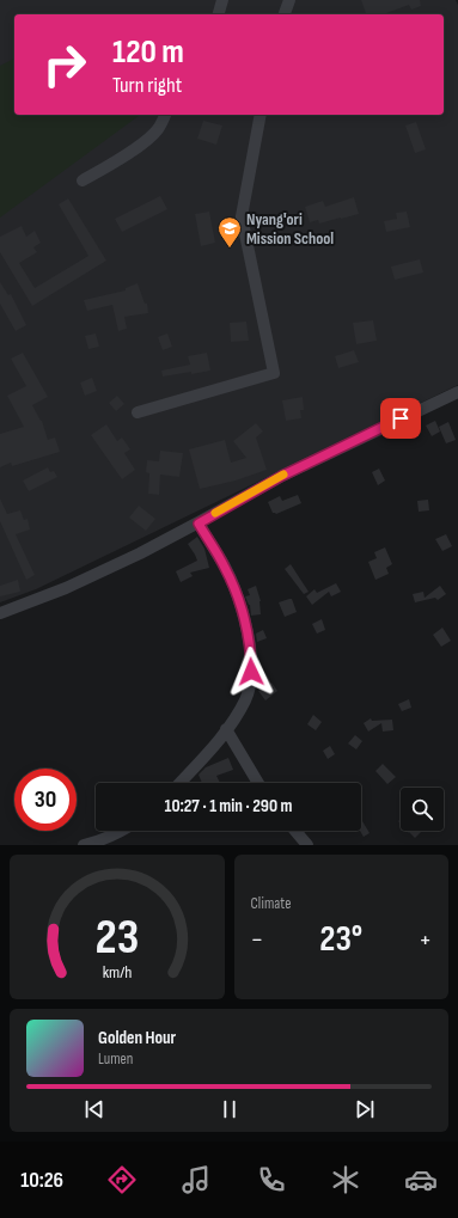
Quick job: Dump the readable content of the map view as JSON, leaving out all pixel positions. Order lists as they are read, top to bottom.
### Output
{
  "places": {
    "school or university": ["Nyang'ori Mission School"]
  },
  "page": {
    "turn": ["120 m", "Turn right"],
    "limit": "30",
    "trip": "10:27 · 1 min · 290 m",
    "tile": "Climate",
    "heat": ["−", "23°", "+"],
    "song": ["Golden Hour", "Lumen"],
    "tabs": "10:26",
    "gauge": ["23", "km/h"]
  }
}
